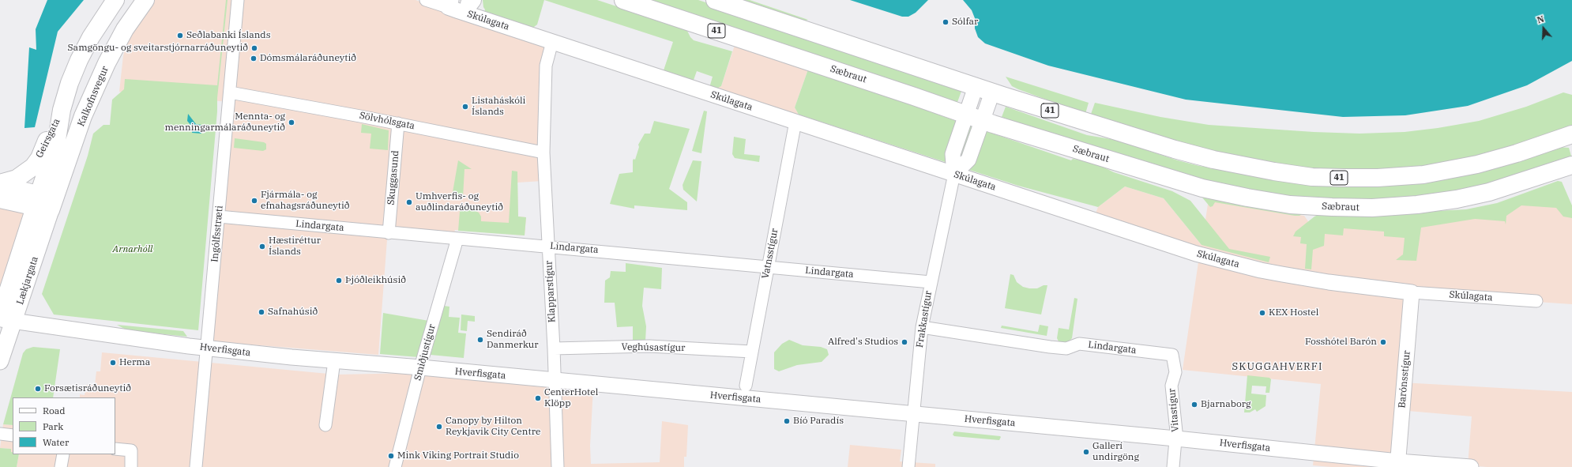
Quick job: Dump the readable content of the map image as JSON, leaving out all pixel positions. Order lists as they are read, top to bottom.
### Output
{
  "streets": {
    "main road": [
      "41",
      "Sæbraut",
      "Kalkofnsvegur",
      "Geirsgata",
      "Lækjargata"
    ],
    "street": [
      "Skúlagata",
      "Sölvhólsgata",
      "Skuggasund",
      "Lindargata",
      "Ingólfsstræti",
      "Vatnsstígur",
      "Klapparstígur",
      "Frakkastígur",
      "Veghúsastígur",
      "Hverfisgata",
      "Smiðjustígur",
      "Barónsstígur",
      "Vitastígur"
    ]
  },
  "crossings": [
    ["Skúlagata", "Vatnsstígur"],
    ["Skúlagata", "Klapparstígur"],
    ["Skúlagata", "Frakkastígur"],
    ["Skúlagata", "Barónsstígur"],
    ["41", "Frakkastígur"],
    ["Sæbraut", "Frakkastígur"],
    ["Kalkofnsvegur", "Geirsgata"],
    ["Kalkofnsvegur", "Lækjargata"],
    ["Sölvhólsgata", "Skuggasund"],
    ["Sölvhólsgata", "Ingólfsstræti"],
    ["Sölvhólsgata", "Klapparstígur"],
    ["Geirsgata", "Lækjargata"],
    ["Skuggasund", "Lindargata"],
    ["Lindargata", "Ingólfsstræti"],
    ["Lindargata", "Vatnsstígur"],
    ["Lindargata", "Klapparstígur"],
    ["Lindargata", "Frakkastígur"],
    ["Lindargata", "Smiðjustígur"],
    ["Lindargata", "Vitastígur"],
    ["Ingólfsstræti", "Hverfisgata"],
    ["Vatnsstígur", "Veghúsastígur"],
    ["Lækjargata", "Hverfisgata"],
    ["Klapparstígur", "Veghúsastígur"],
    ["Klapparstígur", "Hverfisgata"],
    ["Frakkastígur", "Hverfisgata"],
    ["Hverfisgata", "Smiðjustígur"],
    ["Hverfisgata", "Barónsstígur"],
    ["Hverfisgata", "Vitastígur"]
  ],
  "districts": ["SKUGGAHVERFI"],
  "parks": ["Arnarhóll"],
  "places": [
    "Sólfar",
    "Seðlabanki Íslands",
    "Samgöngu- og sveitarstjórnarráðuneytið",
    "Dómsmálaráðuneytið",
    "Listaháskóli Íslands",
    "Mennta- og menningarmálaráðuneytið",
    "Fjármála- og efnahagsráðuneytið",
    "Umhverfis- og auðlindaráðuneytið",
    "Hæstiréttur Íslands",
    "Þjóðleikhúsið",
    "Safnahúsið",
    "KEX Hostel",
    "Sendiráð Danmerkur",
    "Alfred's Studios",
    "Fosshótel Barón",
    "Herma",
    "Forsætisráðuneytið",
    "CenterHotel Klöpp",
    "Bjarnaborg",
    "Bíó Paradís",
    "Canopy by Hilton Reykjavik City Centre",
    "Gallerí undirgöng",
    "Mink Viking Portrait Studio"
  ],
  "legend": ["Road", "Park", "Water"],
  "north": "top"
}
